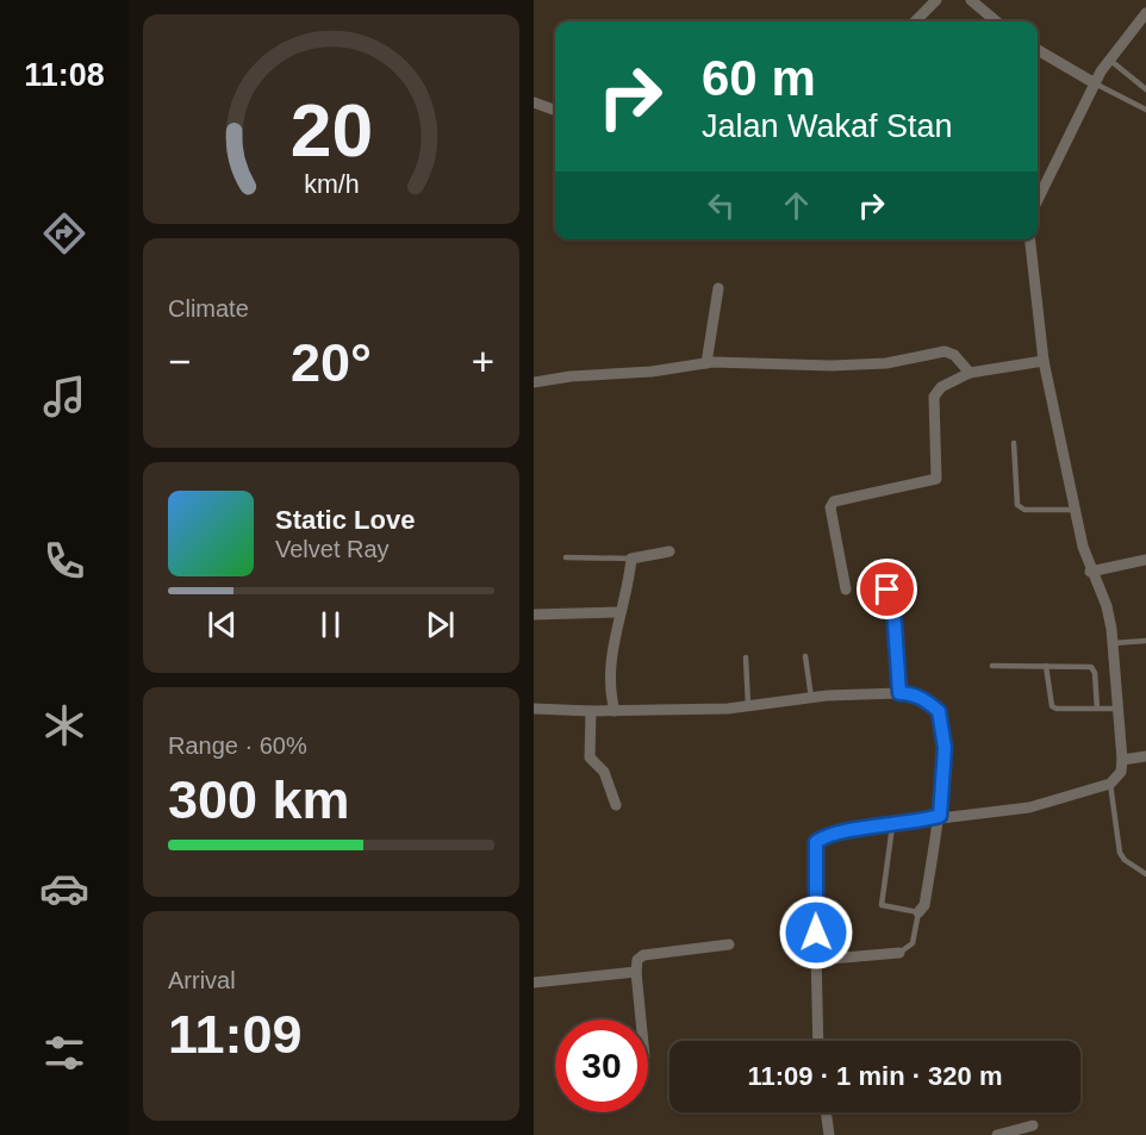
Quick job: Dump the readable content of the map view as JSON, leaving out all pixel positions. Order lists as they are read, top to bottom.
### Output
{
  "page": {
    "tabs": "11:08",
    "turn": ["60 m", "Jalan Wakaf Stan"],
    "tile": [
      "Climate",
      ["Range · 60%", "300 km"],
      ["Arrival", "11:09"]
    ],
    "heat": ["−", "20°", "+"],
    "song": ["Static Love", "Velvet Ray"],
    "limit": "30",
    "trip": "11:09 · 1 min · 320 m",
    "gauge": ["20", "km/h"]
  }
}
